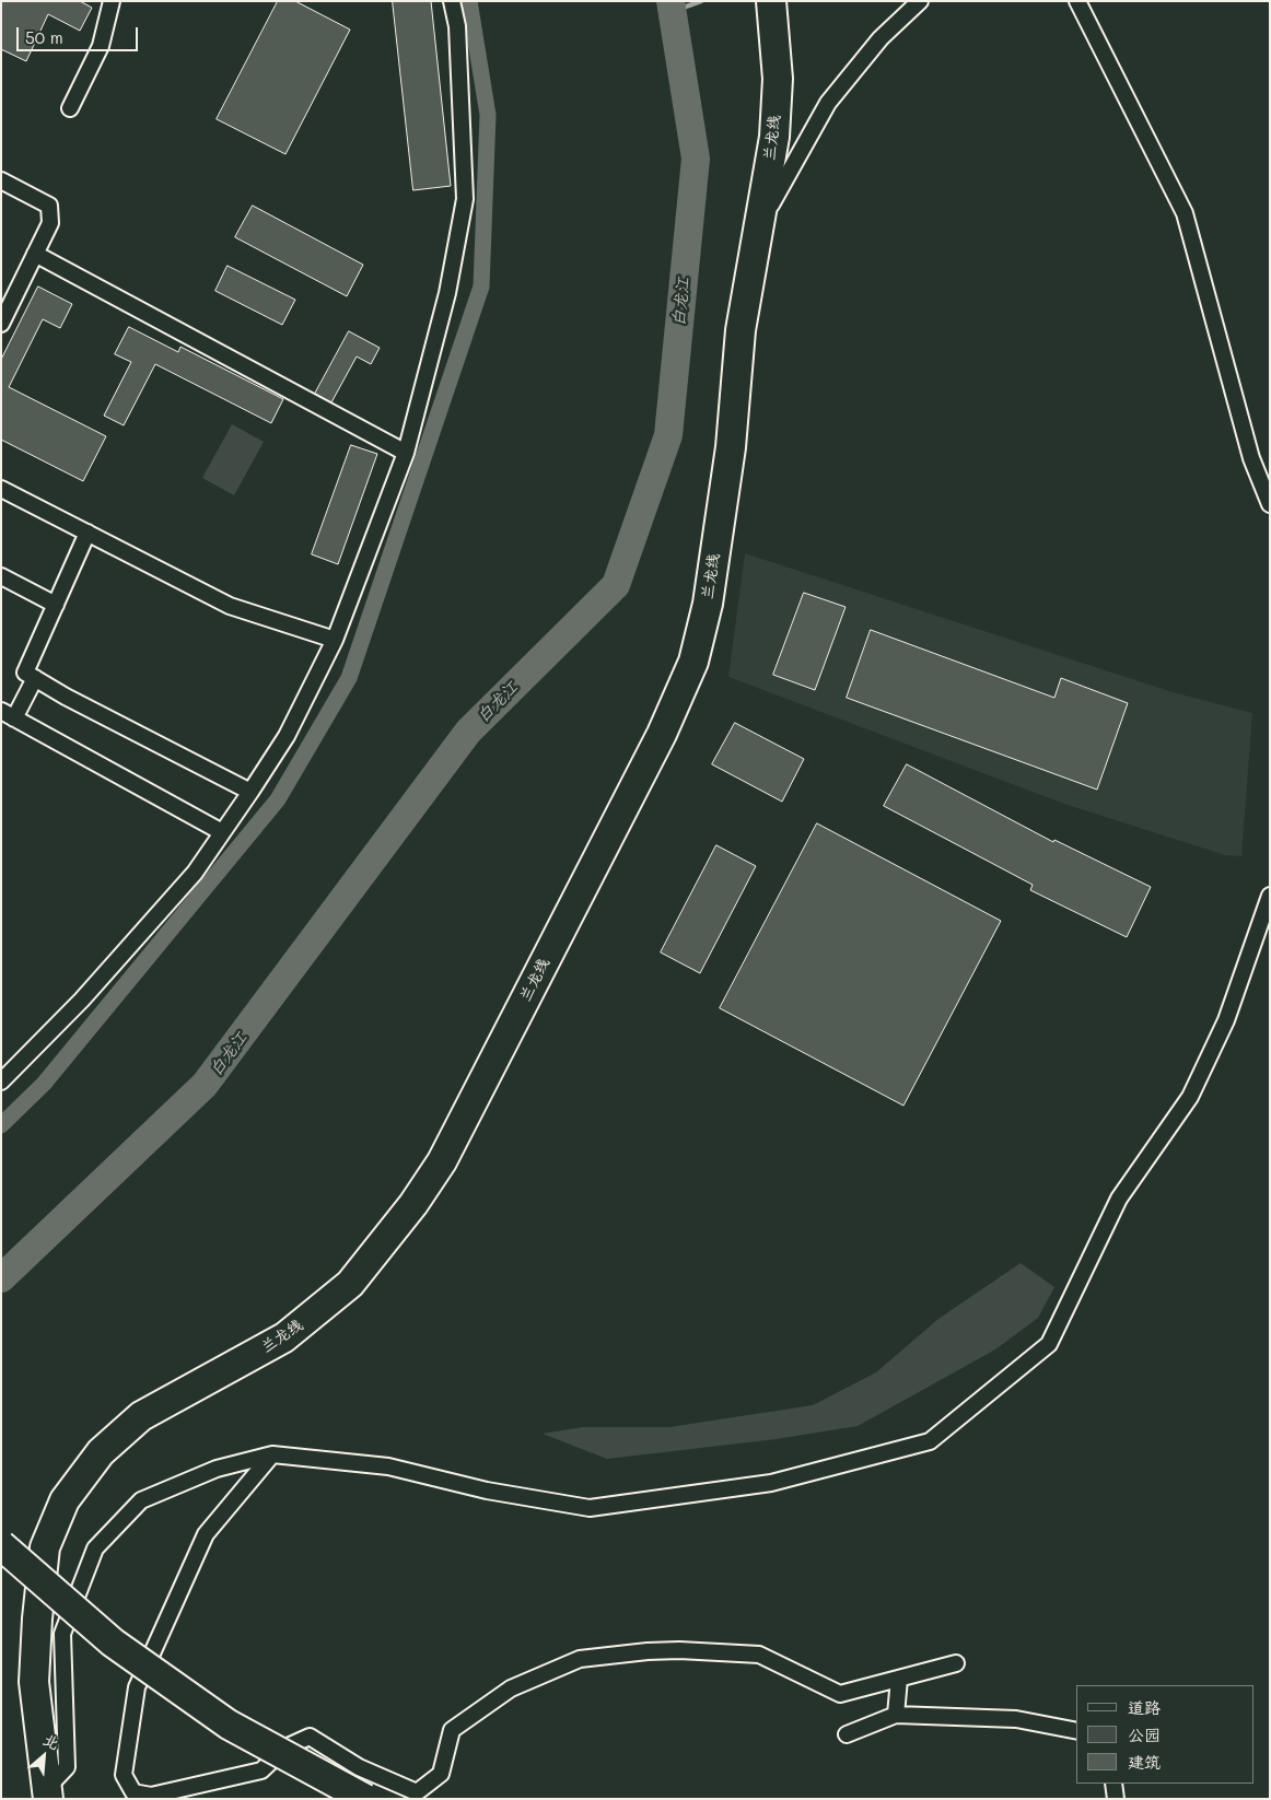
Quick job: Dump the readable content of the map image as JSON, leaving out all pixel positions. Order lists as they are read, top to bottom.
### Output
{
  "streets": {
    "highway": ["兰龙线"]
  },
  "water": ["白龙江"],
  "legend": ["道路", "公园", "建筑"],
  "scale_bar": "50 m",
  "north": "top right"
}
